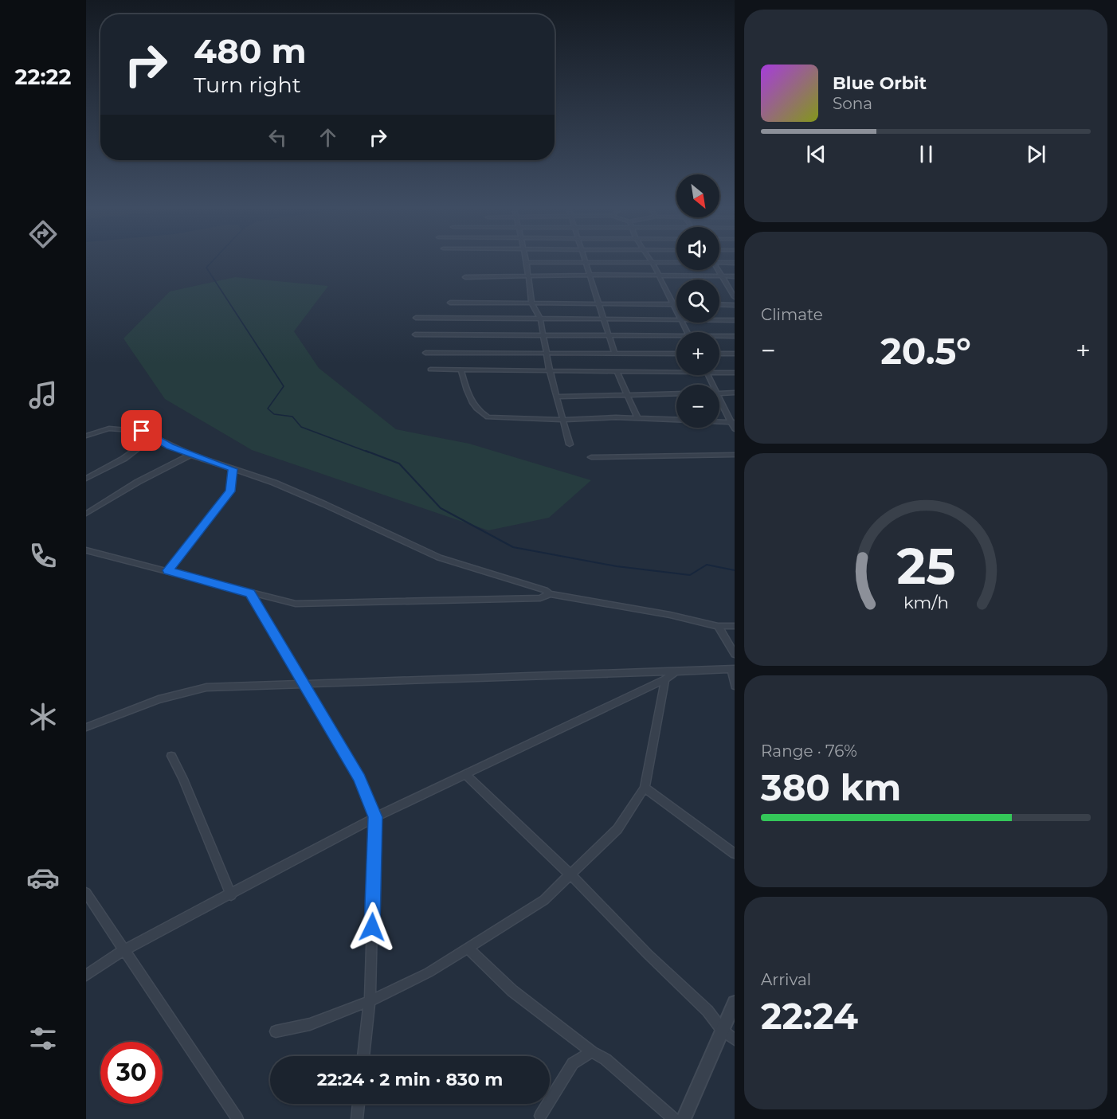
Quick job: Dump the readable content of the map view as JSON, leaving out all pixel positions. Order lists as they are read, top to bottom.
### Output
{
  "north": "bottom right",
  "page": {
    "tabs": "22:22",
    "turn": ["480 m", "Turn right"],
    "song": ["Blue Orbit", "Sona"],
    "map_buttons": ["+", "−"],
    "tile": [
      "Climate",
      ["Range · 76%", "380 km"],
      ["Arrival", "22:24"]
    ],
    "heat": ["−", "20.5°", "+"],
    "limit": "30",
    "trip": "22:24 · 2 min · 830 m",
    "gauge": ["25", "km/h"]
  }
}
